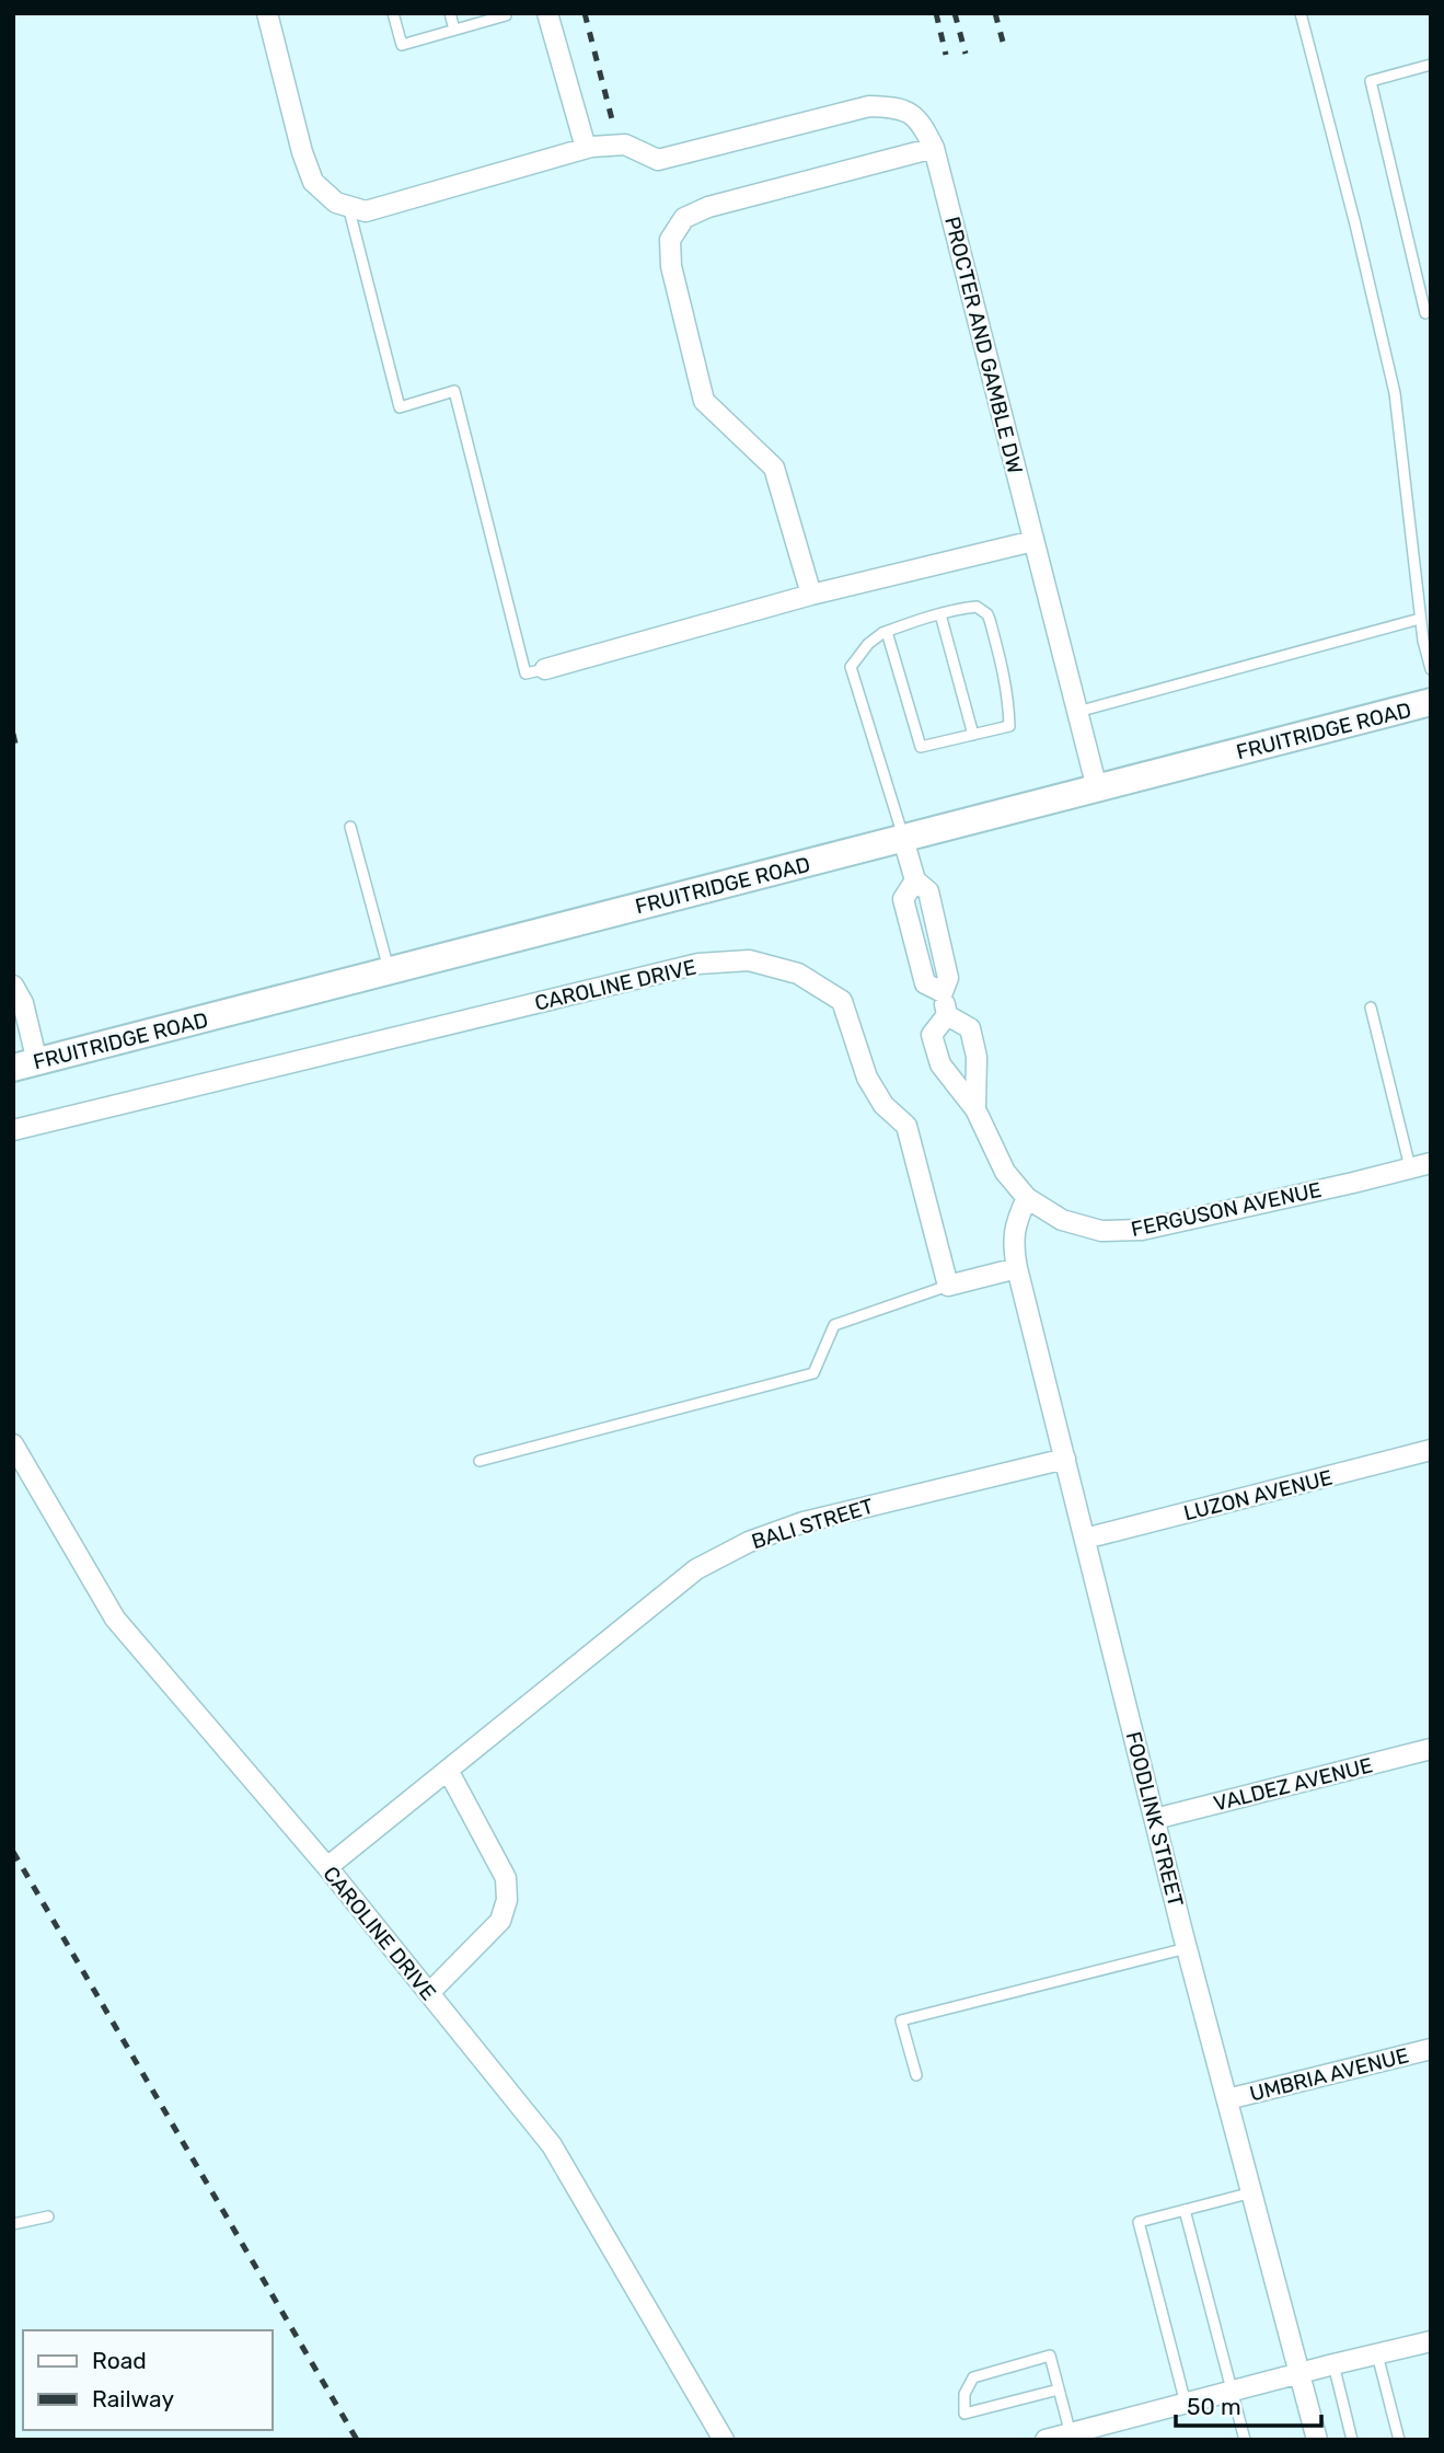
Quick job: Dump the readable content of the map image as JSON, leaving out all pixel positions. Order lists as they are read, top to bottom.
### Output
{
  "streets": {
    "main road": ["FRUITRIDGE ROAD"],
    "street": [
      "PROCTER AND GAMBLE DW",
      "CAROLINE DRIVE",
      "FERGUSON AVENUE",
      "LUZON AVENUE",
      "BALI STREET",
      "VALDEZ AVENUE",
      "FOODLINK STREET",
      "UMBRIA AVENUE"
    ]
  },
  "crossings": [
    ["PROCTER AND GAMBLE DW", "FRUITRIDGE ROAD"],
    ["CAROLINE DRIVE", "BALI STREET"],
    ["FERGUSON AVENUE", "FOODLINK STREET"],
    ["LUZON AVENUE", "FOODLINK STREET"],
    ["BALI STREET", "FOODLINK STREET"],
    ["VALDEZ AVENUE", "FOODLINK STREET"],
    ["FOODLINK STREET", "UMBRIA AVENUE"]
  ],
  "legend": ["Road", "Railway"],
  "scale_bar": "50 m"
}
